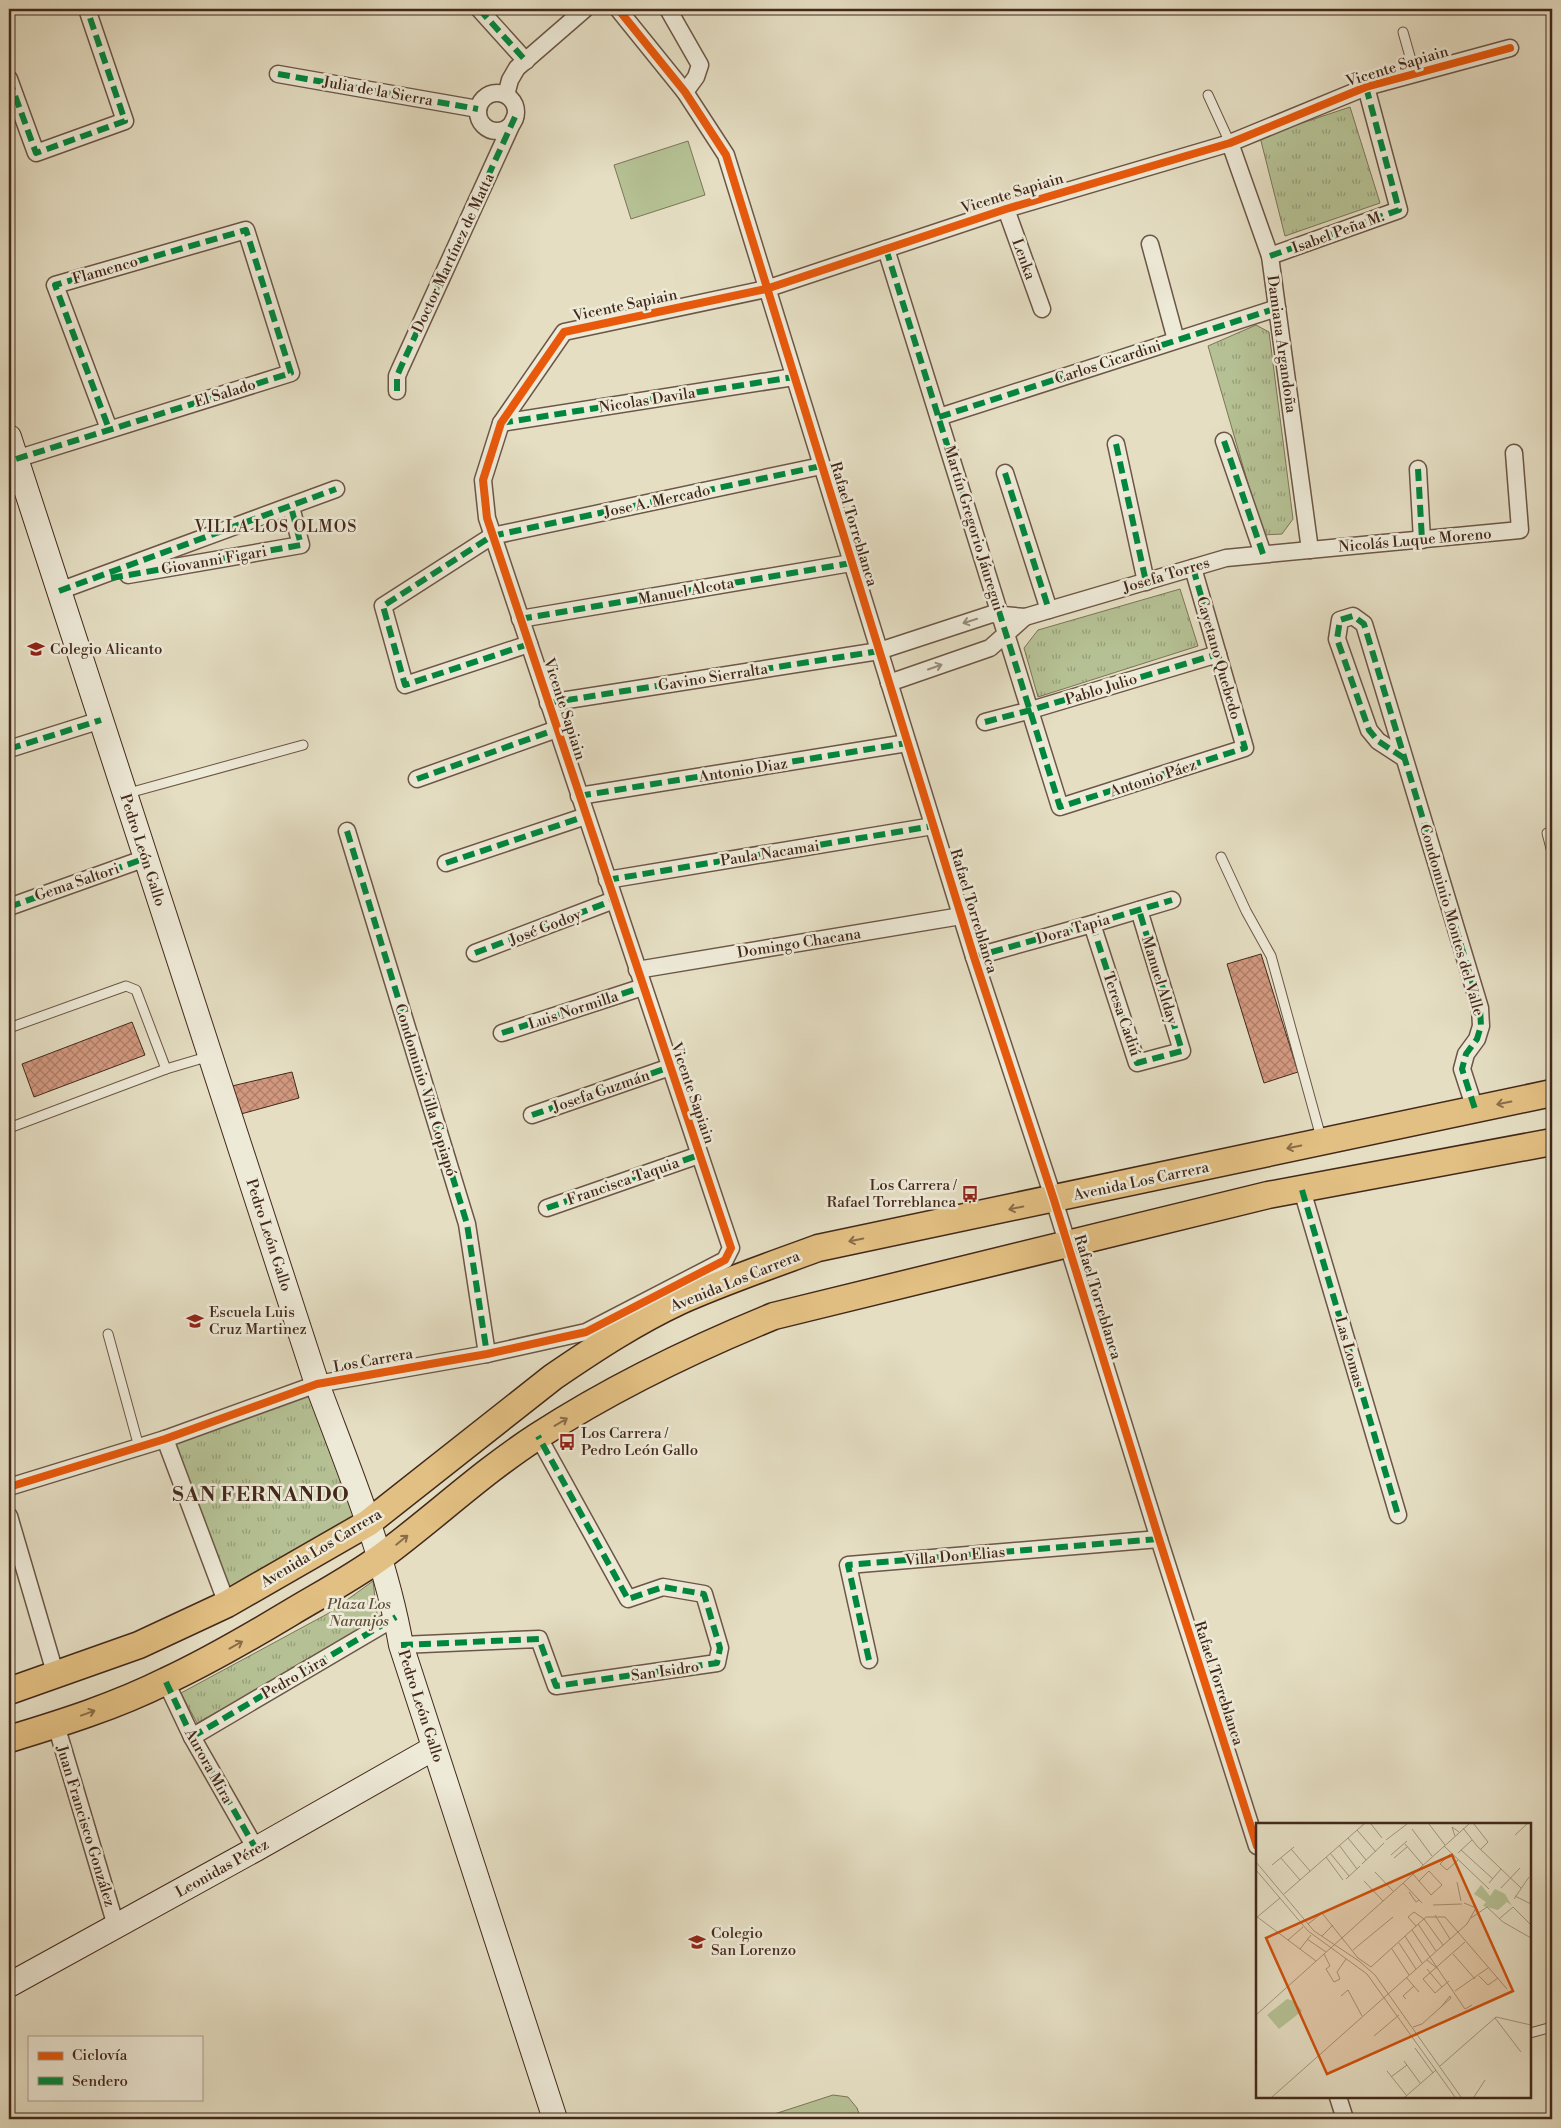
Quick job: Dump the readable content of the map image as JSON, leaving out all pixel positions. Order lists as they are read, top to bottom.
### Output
{
  "streets": {
    "main road": ["Avenida Los Carrera"],
    "street": [
      "Vicente Sapiain",
      "Julia de la Sierra",
      "Isabel Peña M.",
      "Doctor Martínez de Matta",
      "Lenka",
      "Flamenco",
      "Damiana Argandoña",
      "Carlos Cicardini",
      "El Salado",
      "Nicolas Davila",
      "Jose A. Mercado",
      "Rafael Torreblanca",
      "Martín Gregorio Jáuregui",
      "Nicolás Luque Moreno",
      "Giovanni Figari",
      "Josefa Torres",
      "Manuel Alcota",
      "Cayetano Quebedo",
      "Gavino Sierralta",
      "Pablo Julio",
      "Antonio Diaz",
      "Antonio Páez",
      "Pedro León Gallo",
      "Paula Nacamai",
      "Gema Saltori",
      "Condominio Montes del Valle",
      "José Godoy",
      "Dora Tapia",
      "Domingo Chacana",
      "Manuel Alday",
      "Luis Normilla",
      "Teresa Cadiú",
      "Condominio Villa Copiapó",
      "Josefa Guzmán",
      "Francisca Taquia",
      "Las Lomas",
      "Los Carrera",
      "Villa Don Elias",
      "San Isidro",
      "Pedro Lira",
      "Aurora Mira",
      "Juan Francisco González",
      "Leonidas Pérez"
    ]
  },
  "crossings": [
    ["Vicente Sapiain", "Isabel Peña M."],
    ["Vicente Sapiain", "Lenka"],
    ["Vicente Sapiain", "Damiana Argandoña"],
    ["Vicente Sapiain", "Nicolas Davila"],
    ["Vicente Sapiain", "Jose A. Mercado"],
    ["Vicente Sapiain", "Rafael Torreblanca"],
    ["Vicente Sapiain", "Martín Gregorio Jáuregui"],
    ["Vicente Sapiain", "Manuel Alcota"],
    ["Vicente Sapiain", "Gavino Sierralta"],
    ["Vicente Sapiain", "Antonio Diaz"],
    ["Vicente Sapiain", "Paula Nacamai"],
    ["Vicente Sapiain", "José Godoy"],
    ["Vicente Sapiain", "Domingo Chacana"],
    ["Vicente Sapiain", "Luis Normilla"],
    ["Vicente Sapiain", "Josefa Guzmán"],
    ["Vicente Sapiain", "Francisca Taquia"],
    ["Vicente Sapiain", "Los Carrera"],
    ["Julia de la Sierra", "Doctor Martínez de Matta"],
    ["Isabel Peña M.", "Damiana Argandoña"],
    ["Flamenco", "El Salado"],
    ["Damiana Argandoña", "Carlos Cicardini"],
    ["Damiana Argandoña", "Nicolás Luque Moreno"],
    ["Damiana Argandoña", "Josefa Torres"],
    ["Carlos Cicardini", "Martín Gregorio Jáuregui"],
    ["El Salado", "Pedro León Gallo"],
    ["Nicolas Davila", "Rafael Torreblanca"],
    ["Jose A. Mercado", "Rafael Torreblanca"],
    ["Rafael Torreblanca", "Josefa Torres"],
    ["Rafael Torreblanca", "Manuel Alcota"],
    ["Rafael Torreblanca", "Gavino Sierralta"],
    ["Rafael Torreblanca", "Antonio Diaz"],
    ["Rafael Torreblanca", "Paula Nacamai"],
    ["Rafael Torreblanca", "Dora Tapia"],
    ["Rafael Torreblanca", "Domingo Chacana"],
    ["Rafael Torreblanca", "Avenida Los Carrera"],
    ["Rafael Torreblanca", "Villa Don Elias"],
    ["Martín Gregorio Jáuregui", "Josefa Torres"],
    ["Martín Gregorio Jáuregui", "Pablo Julio"],
    ["Martín Gregorio Jáuregui", "Antonio Páez"],
    ["Nicolás Luque Moreno", "Josefa Torres"],
    ["Giovanni Figari", "Pedro León Gallo"],
    ["Josefa Torres", "Cayetano Quebedo"],
    ["Josefa Torres", "Gavino Sierralta"],
    ["Cayetano Quebedo", "Pablo Julio"],
    ["Cayetano Quebedo", "Antonio Páez"],
    ["Pedro León Gallo", "Gema Saltori"],
    ["Pedro León Gallo", "Avenida Los Carrera"],
    ["Pedro León Gallo", "Los Carrera"],
    ["Pedro León Gallo", "San Isidro"],
    ["Pedro León Gallo", "Pedro Lira"],
    ["Pedro León Gallo", "Leonidas Pérez"],
    ["Condominio Montes del Valle", "Avenida Los Carrera"],
    ["Dora Tapia", "Manuel Alday"],
    ["Dora Tapia", "Teresa Cadiú"],
    ["Manuel Alday", "Teresa Cadiú"],
    ["Condominio Villa Copiapó", "Los Carrera"],
    ["Pedro Lira", "Aurora Mira"],
    ["Aurora Mira", "Leonidas Pérez"],
    ["Juan Francisco González", "Leonidas Pérez"]
  ],
  "districts": ["VILLA LOS OLMOS", "SAN FERNANDO"],
  "parks": ["Plaza Los Naranjos"],
  "places": {
    "school or university": ["Colegio Alicanto", "Escuela Luis Cruz Martinez", "Colegio San Lorenzo"],
    "bus stop": ["Los Carrera / Rafael Torreblanca", "Los Carrera / Pedro León Gallo"]
  },
  "legend": ["Ciclovía", "Sendero"]
}
